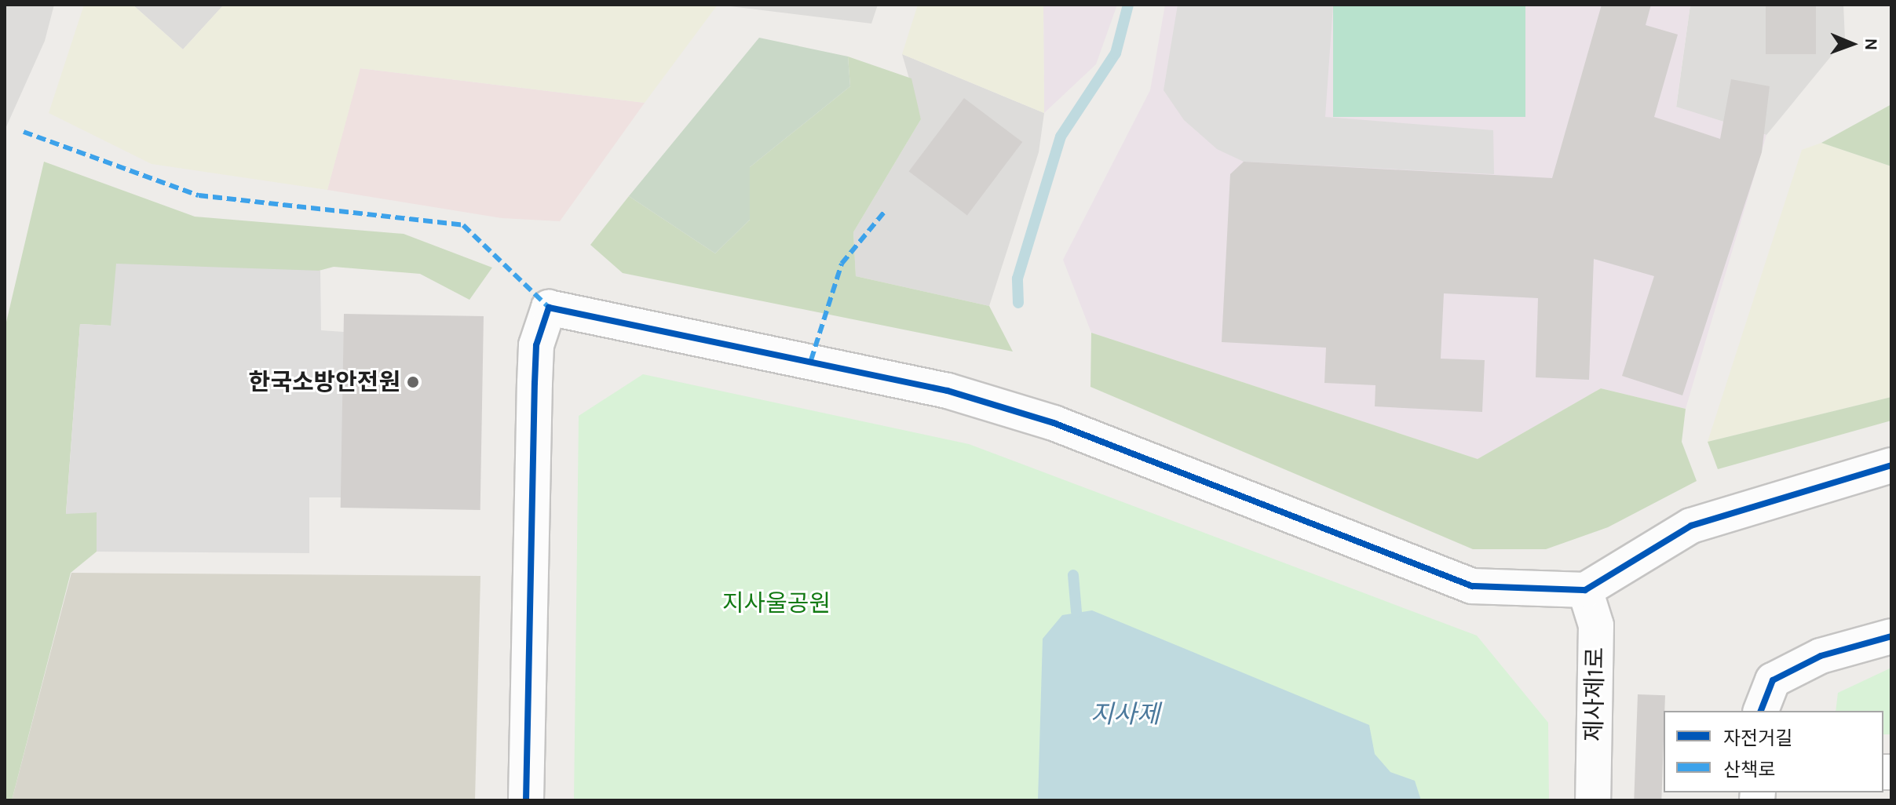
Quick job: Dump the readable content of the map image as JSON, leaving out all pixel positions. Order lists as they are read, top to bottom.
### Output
{
  "streets": {
    "street": ["제사제1로"]
  },
  "water": ["지사제"],
  "parks": ["지사울공원"],
  "places": ["한국소방안전원"],
  "legend": ["자전거길", "산책로"],
  "north": "right"
}
